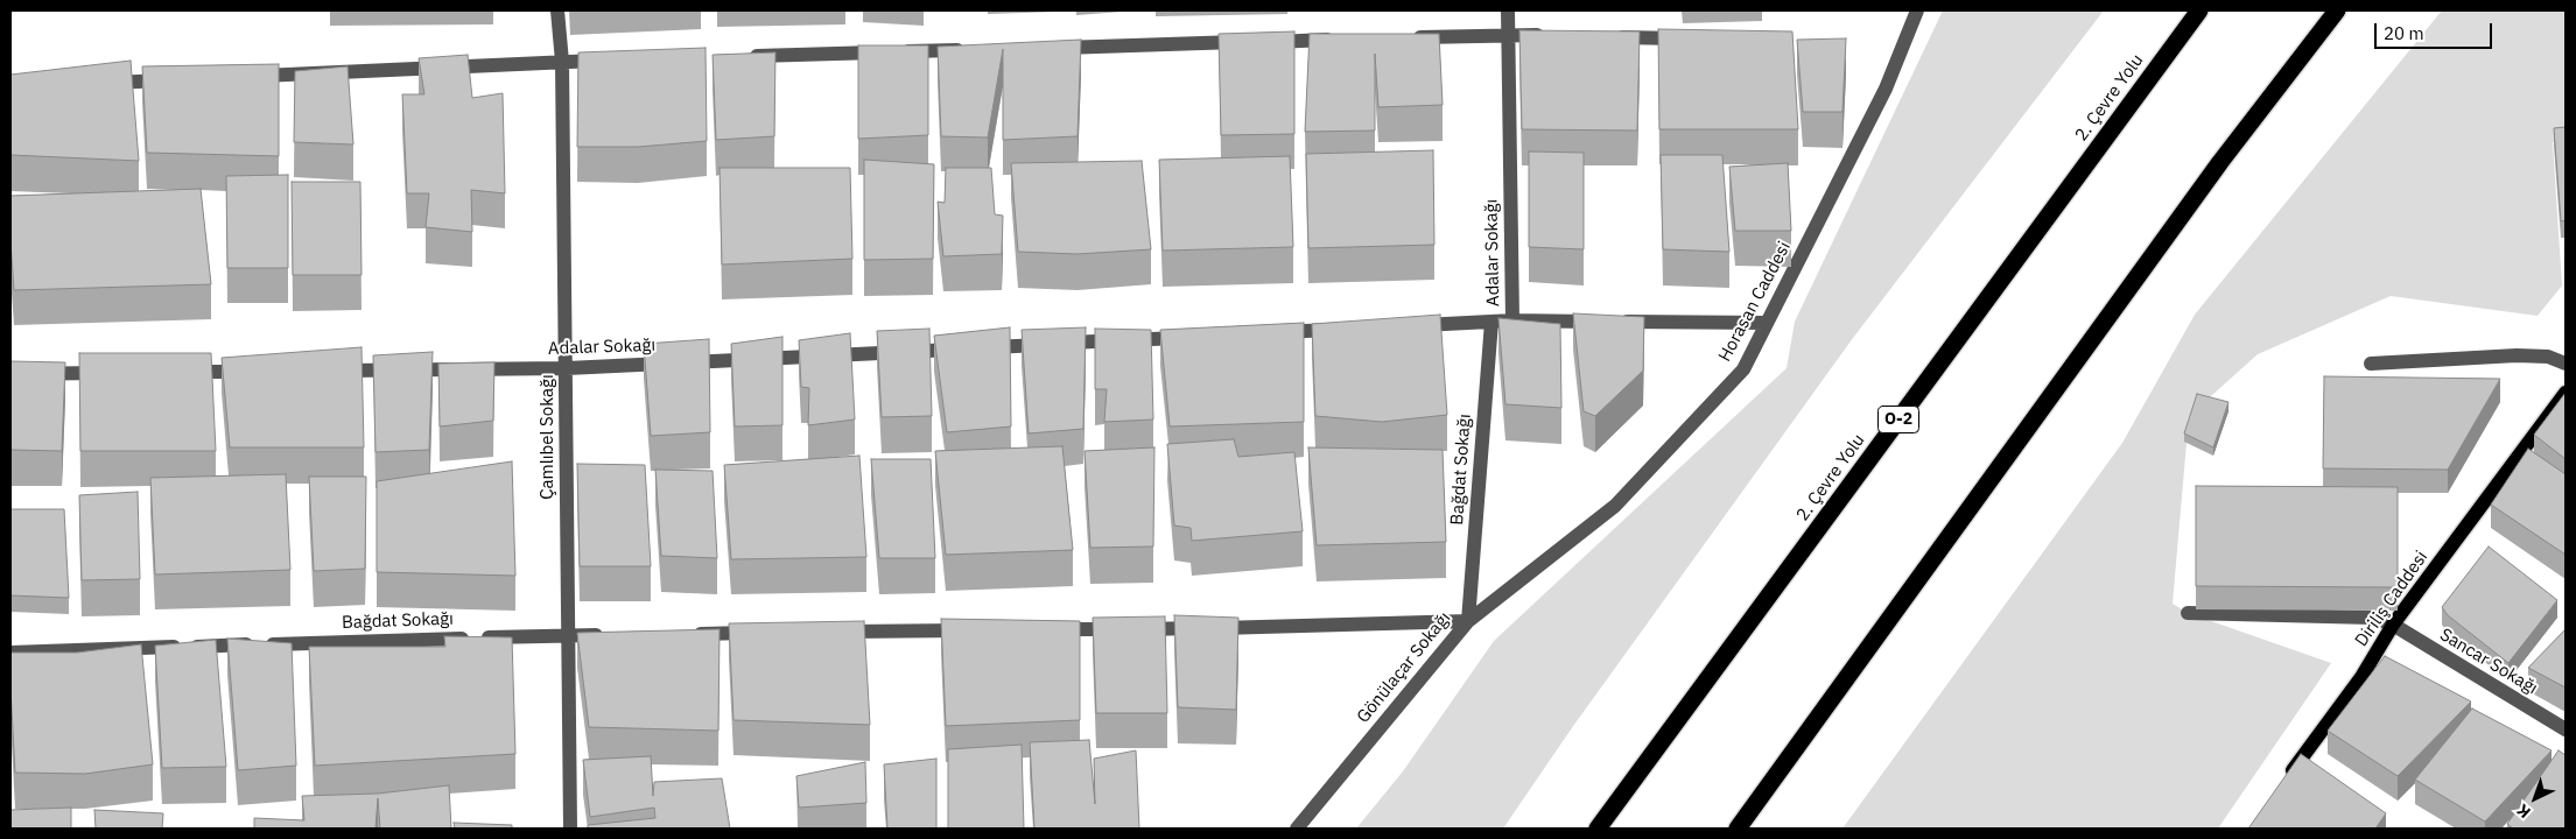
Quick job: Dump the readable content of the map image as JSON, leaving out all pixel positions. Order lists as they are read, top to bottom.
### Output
{
  "streets": {
    "highway": ["2. Çevre Yolu", "O-2"],
    "main road": ["Diriliş Caddesi"],
    "street": [
      "Adalar Sokağı",
      "Horasan Caddesi",
      "Çamlıbel Sokağı",
      "Bağdat Sokağı",
      "Sancar Sokağı",
      "Gönülaçar Sokağı"
    ]
  },
  "crossings": [
    ["Adalar Sokağı", "Çamlıbel Sokağı"],
    ["Adalar Sokağı", "Bağdat Sokağı"],
    ["Horasan Caddesi", "Bağdat Sokağı"],
    ["Horasan Caddesi", "Gönülaçar Sokağı"],
    ["Çamlıbel Sokağı", "Bağdat Sokağı"],
    ["Bağdat Sokağı", "Gönülaçar Sokağı"],
    ["Diriliş Caddesi", "Sancar Sokağı"]
  ],
  "scale_bar": "20 m",
  "north": "bottom left"
}
